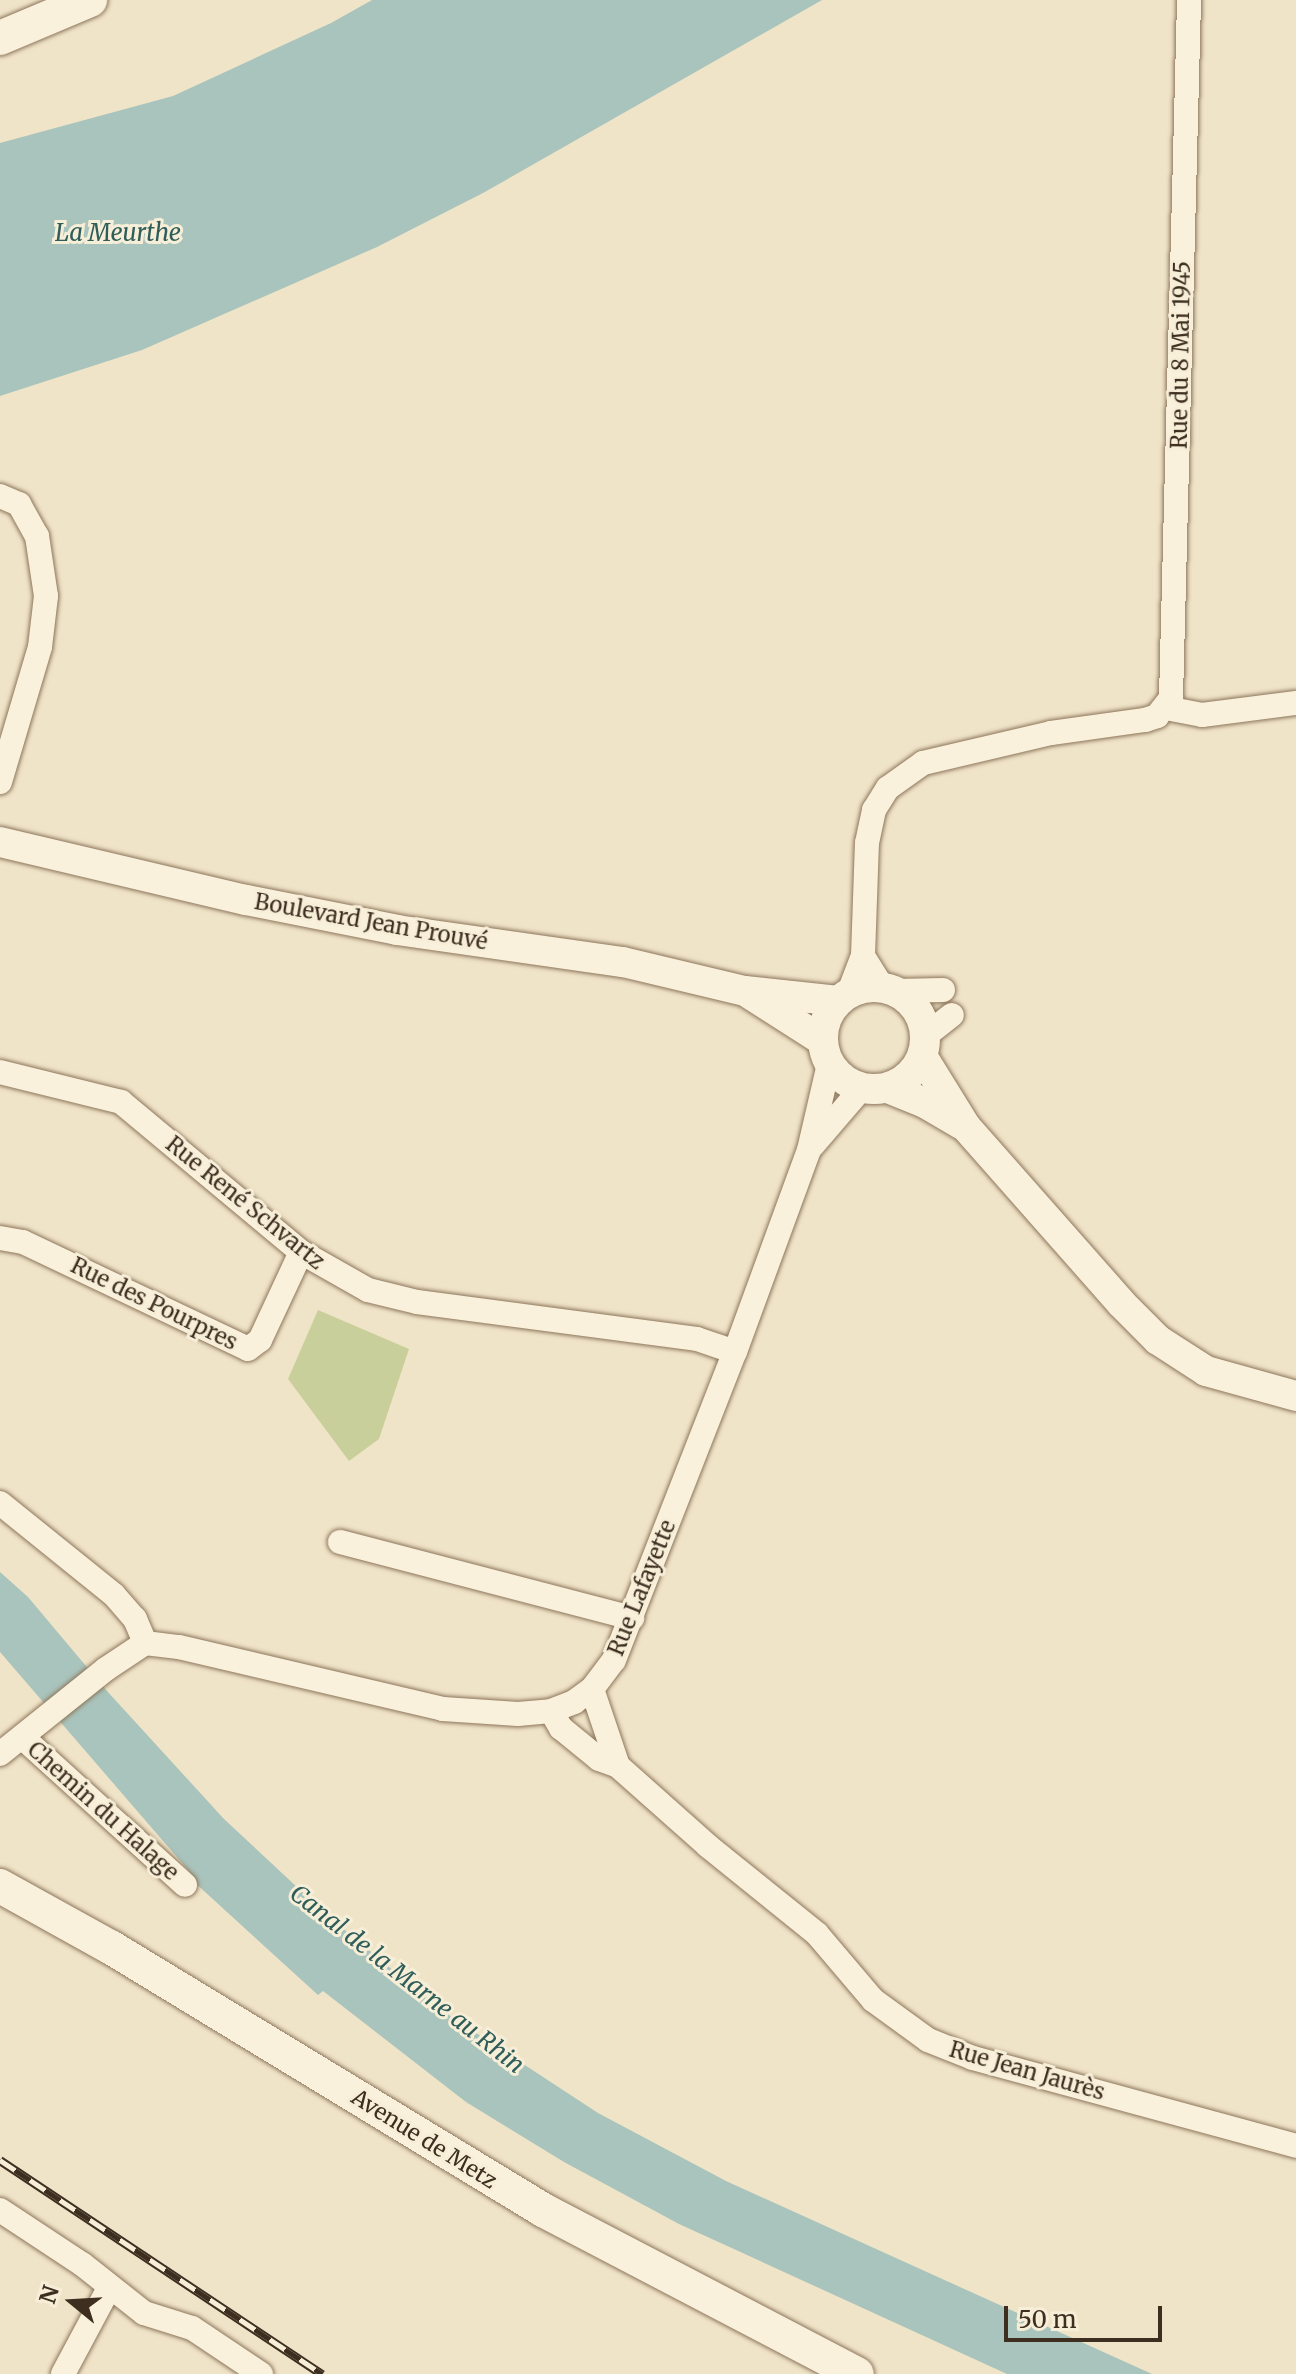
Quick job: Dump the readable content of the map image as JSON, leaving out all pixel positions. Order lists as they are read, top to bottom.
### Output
{
  "streets": {
    "main road": ["Avenue de Metz"],
    "street": [
      "Rue du 8 Mai 1945",
      "Boulevard Jean Prouvé",
      "Rue René Schvartz",
      "Rue des Pourpres",
      "Rue Lafayette",
      "Chemin du Halage",
      "Rue Jean Jaurès"
    ]
  },
  "crossings": [
    ["Boulevard Jean Prouvé", "Rue Lafayette"],
    ["Rue René Schvartz", "Rue des Pourpres"],
    ["Rue René Schvartz", "Rue Lafayette"],
    ["Rue Lafayette", "Rue Jean Jaurès"]
  ],
  "water": ["La Meurthe", "Canal de la Marne au Rhin"],
  "scale_bar": "50 m",
  "north": "left"
}
